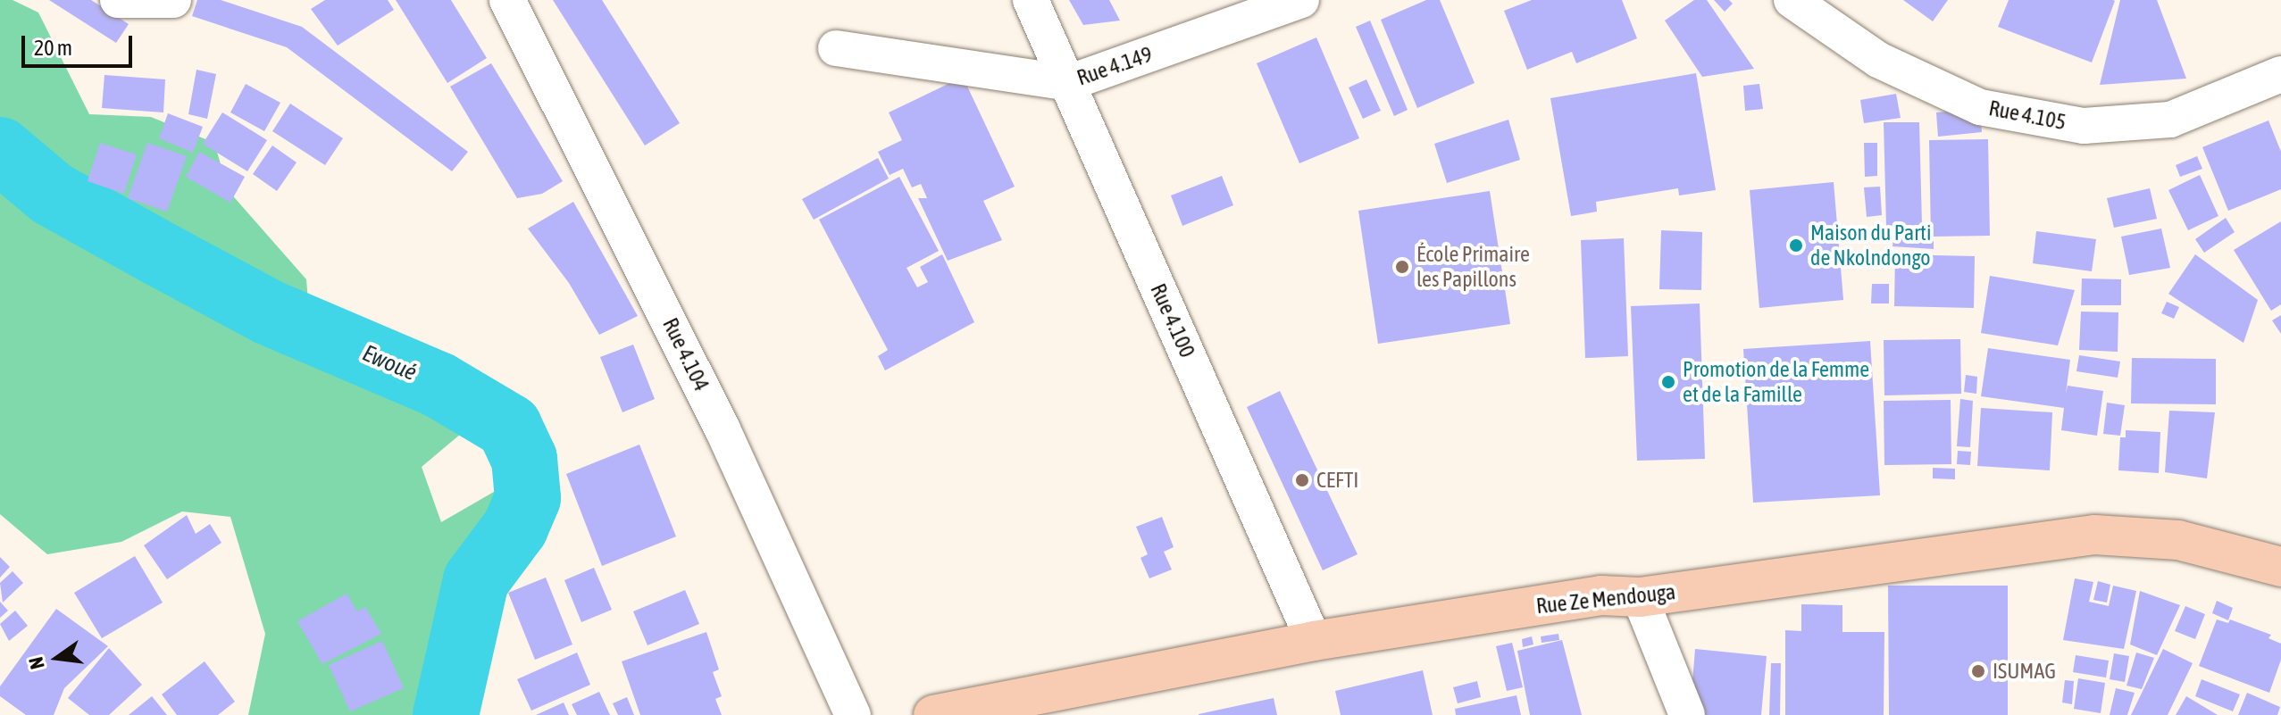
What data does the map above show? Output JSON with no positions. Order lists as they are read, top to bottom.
{
  "streets": {
    "main road": ["Rue Ze Mendouga"],
    "street": [
      "Rue 4.149",
      "Rue 4.105",
      "Rue 4.100",
      "Rue 4.104"
    ]
  },
  "crossings": [
    ["Rue 4.149", "Rue 4.100"],
    ["Rue 4.100", "Rue Ze Mendouga"]
  ],
  "water": ["Ewoué"],
  "places": [
    "Maison du Parti de Nkolndongo",
    "École Primaire les Papillons",
    "Promotion de la Femme et de la Famille",
    "CEFTI",
    "ISUMAG"
  ],
  "scale_bar": "20 m",
  "north": "left"
}
